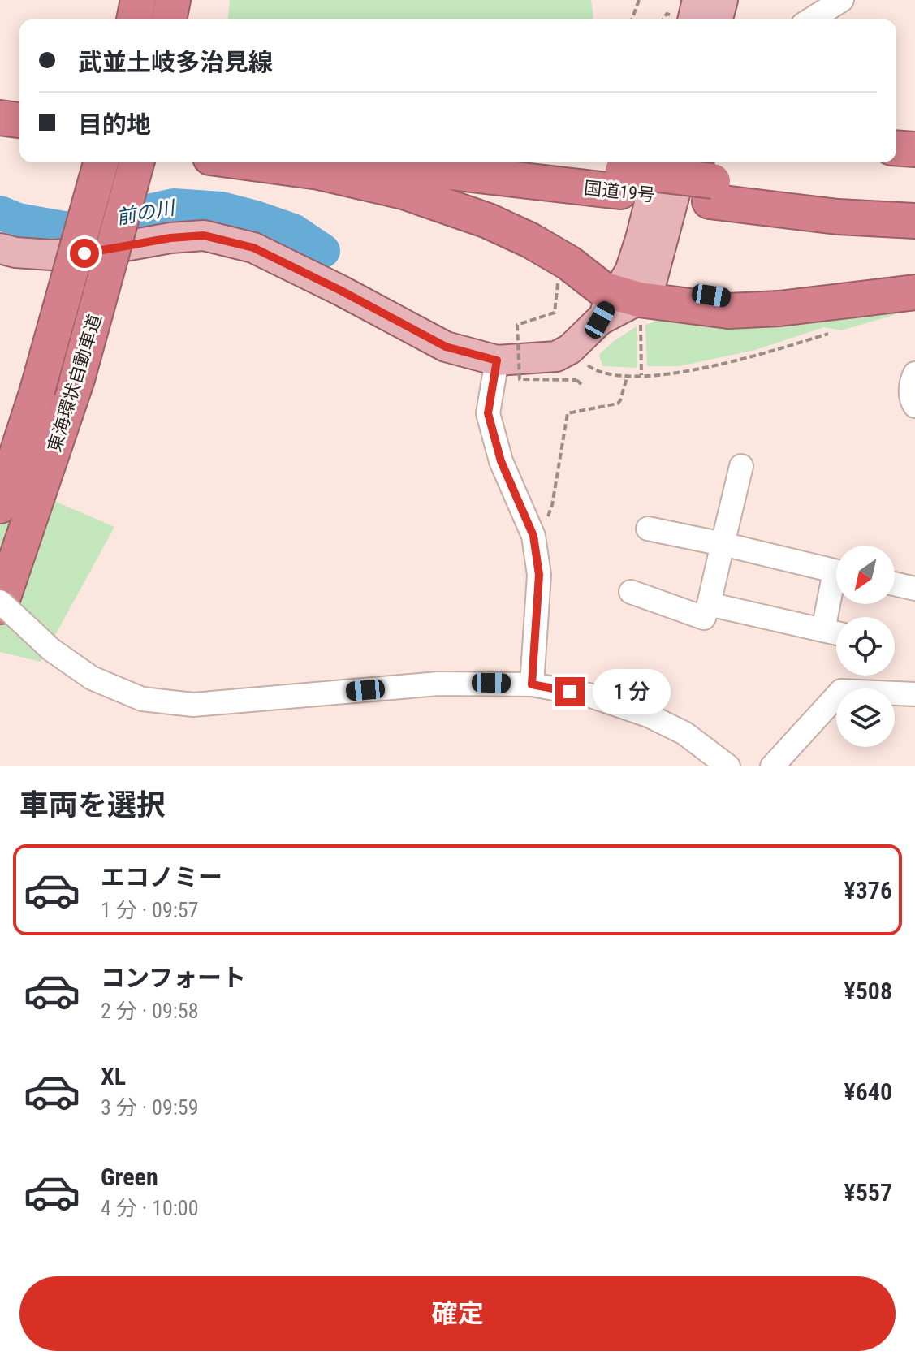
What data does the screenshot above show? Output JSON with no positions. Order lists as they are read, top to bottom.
{
  "streets": {
    "highway": ["国道19号", "東海環状自動車道"]
  },
  "water": ["前の川"],
  "north": "bottom left",
  "page": {
    "banner": ["武並土岐多治見線", "目的地"],
    "bubble": "1 分",
    "heading": "車両を選択",
    "list": [
      {
        "name": "エコノミー",
        "note": "1 分 · 09:57",
        "value": "¥376"
      },
      {
        "name": "コンフォート",
        "note": "2 分 · 09:58",
        "value": "¥508"
      },
      {
        "name": "XL",
        "note": "3 分 · 09:59",
        "value": "¥640"
      },
      {
        "name": "Green",
        "note": "4 分 · 10:00",
        "value": "¥557"
      }
    ],
    "buttons": "確定"
  }
}
